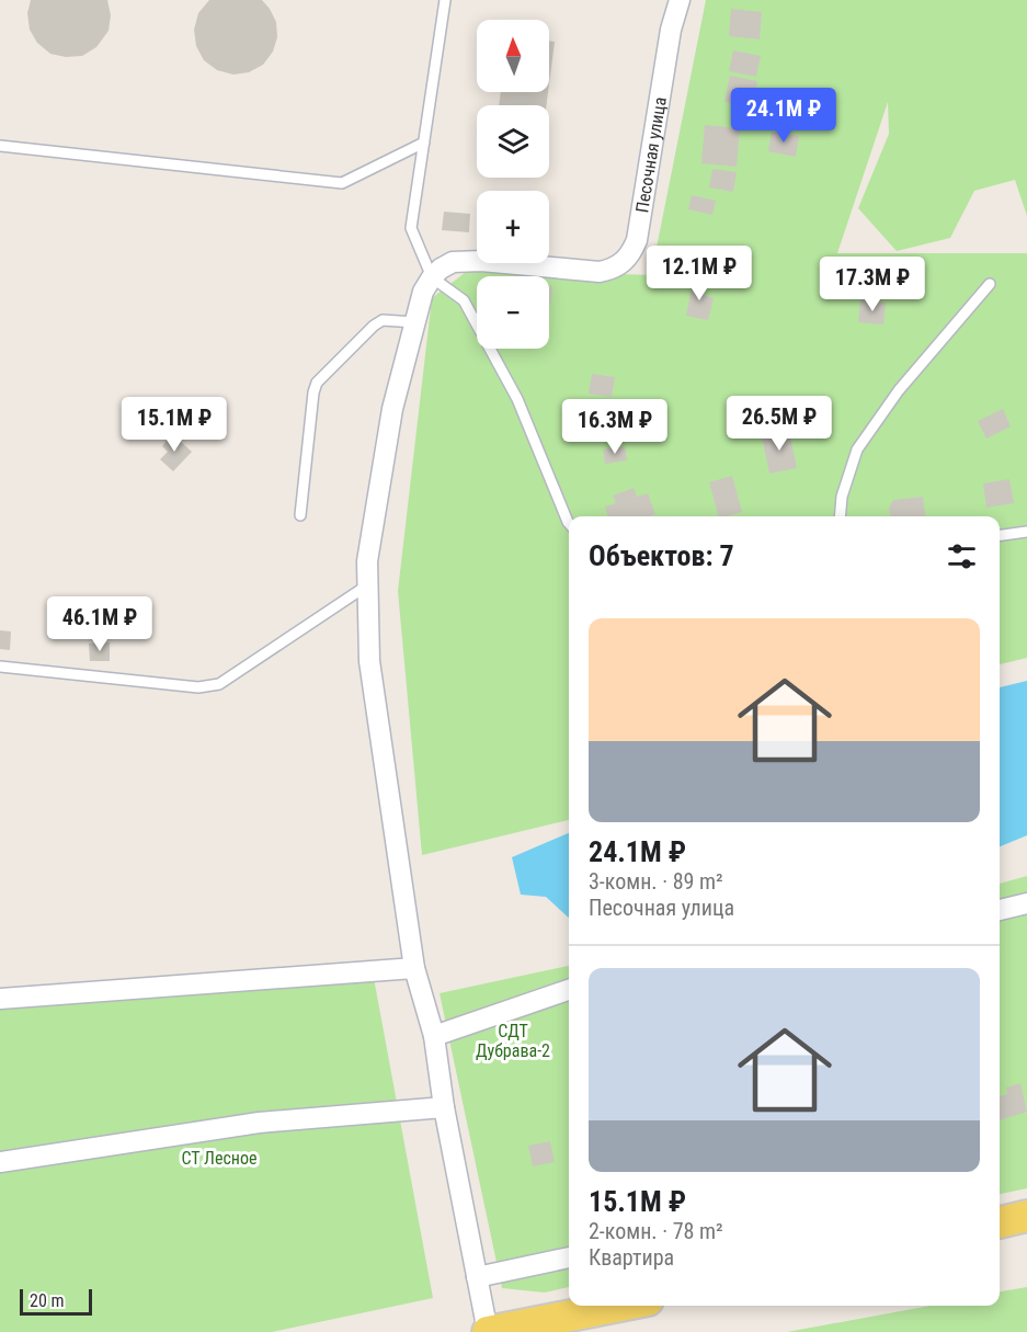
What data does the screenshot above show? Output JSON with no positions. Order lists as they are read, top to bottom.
{
  "streets": {
    "street": ["Песочная улица"]
  },
  "parks": ["СДТ Дубрава-2", "СТ Лесное"],
  "scale_bar": "20 m",
  "north": "top",
  "page": {
    "map_buttons": ["+", "−"],
    "price": [
      "24.1M ₽",
      "12.1M ₽",
      "17.3M ₽",
      "26.5M ₽",
      "15.1M ₽",
      "16.3M ₽",
      "46.1M ₽"
    ],
    "heading": "Объектов: 7",
    "list": [
      {
        "name": "24.1M ₽",
        "note": "3-комн. · 89 m² · Песочная улица"
      },
      {
        "name": "15.1M ₽",
        "note": "2-комн. · 78 m² · Квартира"
      }
    ],
    "scale": "20 m"
  }
}
